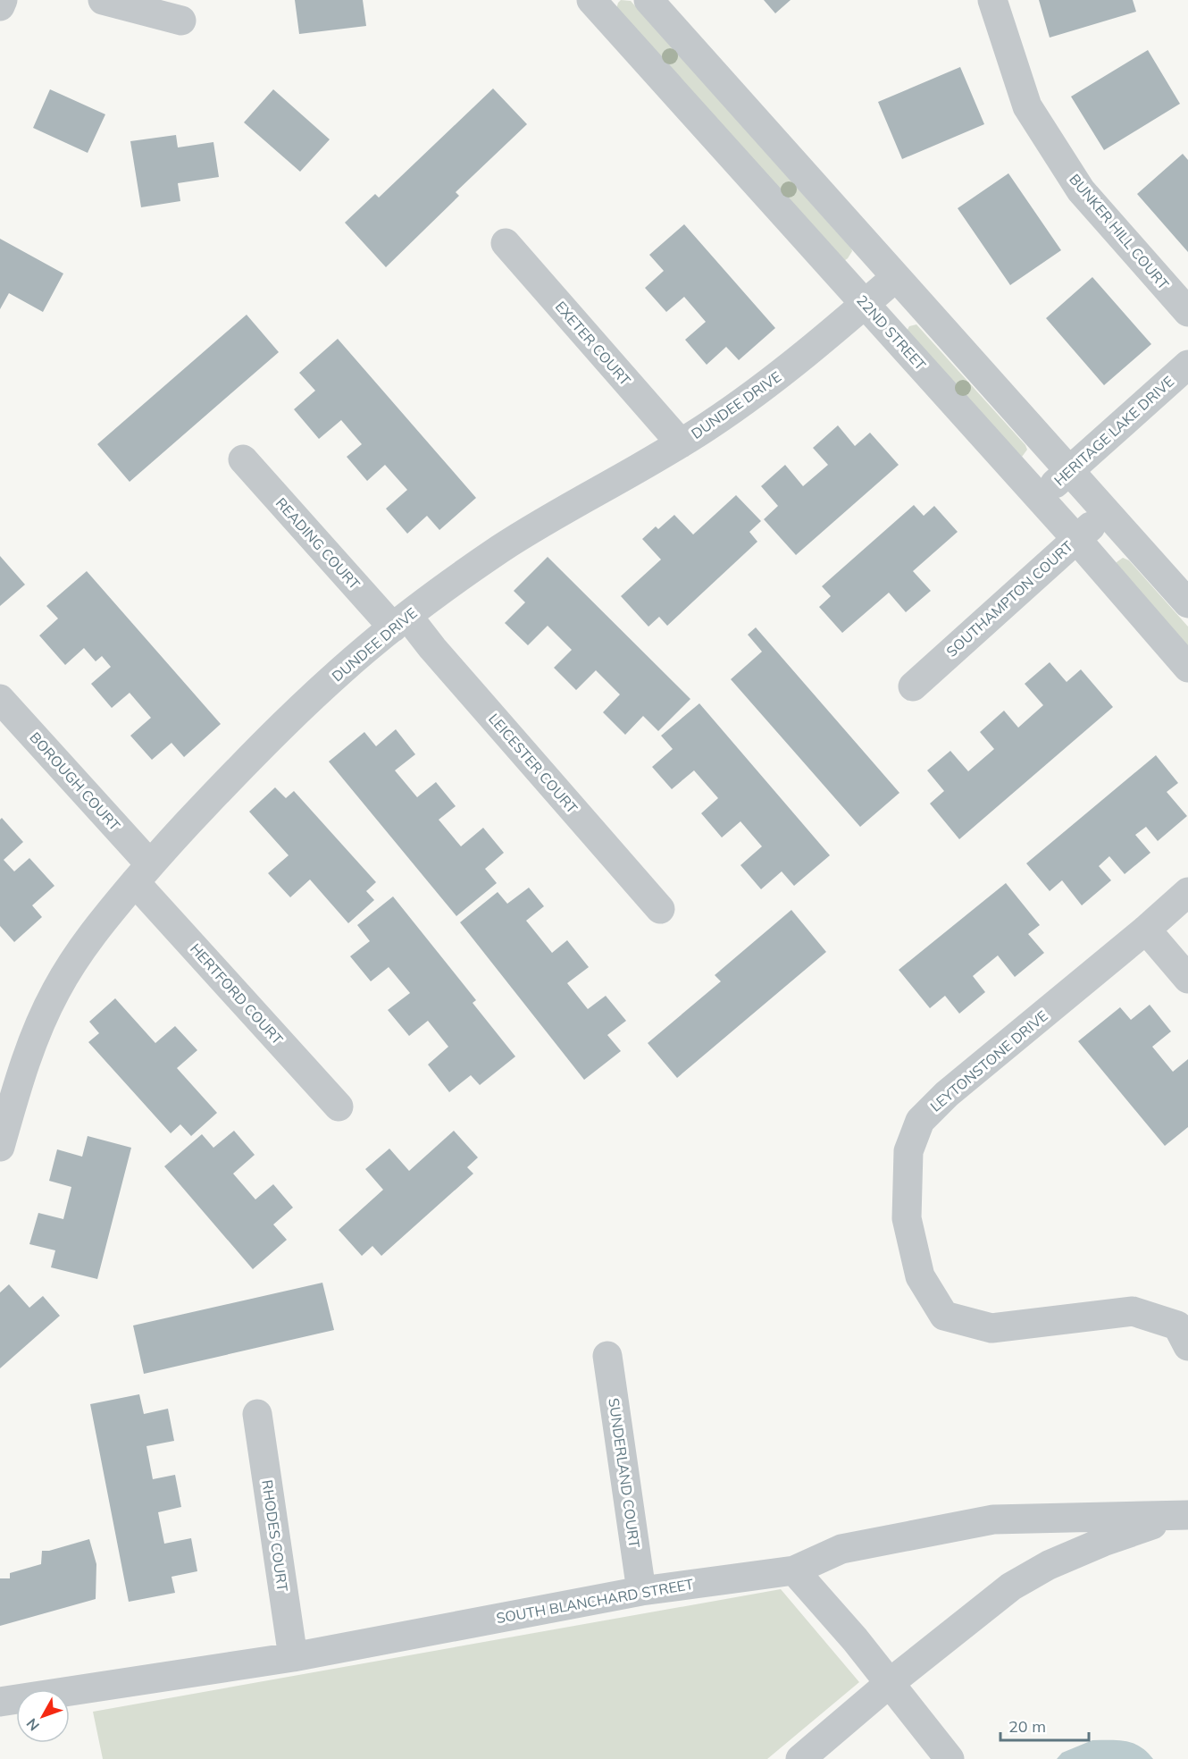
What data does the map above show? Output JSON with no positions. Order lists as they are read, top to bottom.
{
  "streets": {
    "street": [
      "BUNKER HILL COURT",
      "22ND STREET",
      "EXETER COURT",
      "DUNDEE DRIVE",
      "HERITAGE LAKE DRIVE",
      "READING COURT",
      "SOUTHAMPTON COURT",
      "LEICESTER COURT",
      "BOROUGH COURT",
      "HERTFORD COURT",
      "LEYTONSTONE DRIVE",
      "SUNDERLAND COURT",
      "RHODES COURT",
      "SOUTH BLANCHARD STREET"
    ]
  },
  "crossings": [
    ["22ND STREET", "DUNDEE DRIVE"],
    ["22ND STREET", "HERITAGE LAKE DRIVE"],
    ["22ND STREET", "SOUTHAMPTON COURT"],
    ["EXETER COURT", "DUNDEE DRIVE"],
    ["DUNDEE DRIVE", "READING COURT"],
    ["DUNDEE DRIVE", "LEICESTER COURT"],
    ["DUNDEE DRIVE", "BOROUGH COURT"],
    ["DUNDEE DRIVE", "HERTFORD COURT"],
    ["READING COURT", "LEICESTER COURT"],
    ["BOROUGH COURT", "HERTFORD COURT"],
    ["SUNDERLAND COURT", "SOUTH BLANCHARD STREET"],
    ["RHODES COURT", "SOUTH BLANCHARD STREET"]
  ],
  "scale_bar": "20 m",
  "north": "bottom left"
}
